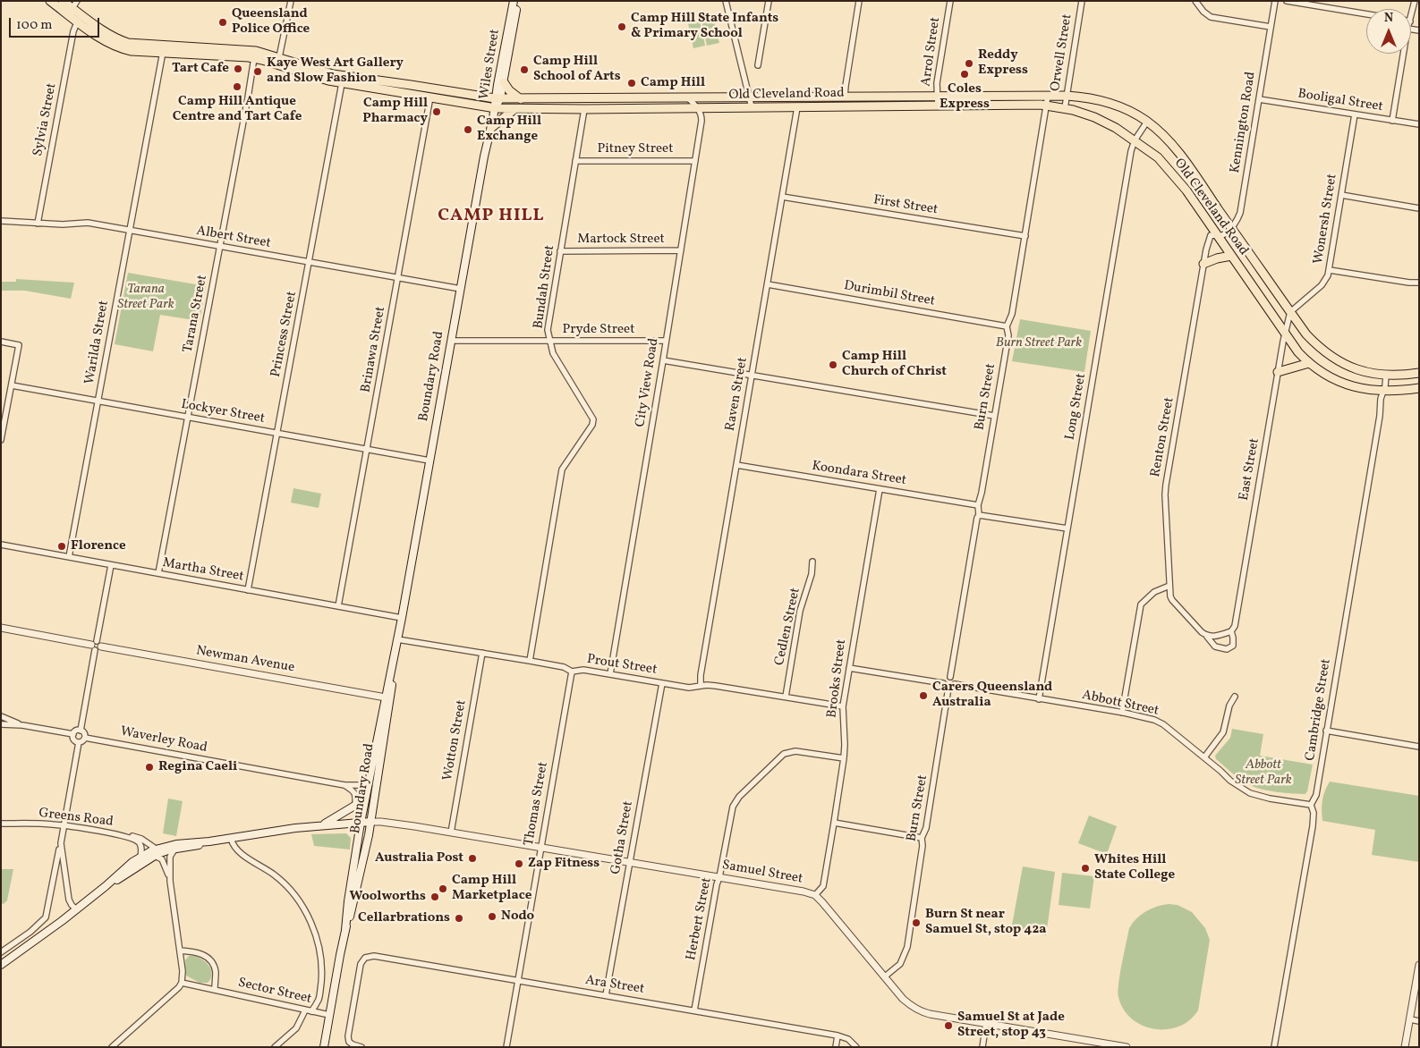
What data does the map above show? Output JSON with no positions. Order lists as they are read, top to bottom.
{
  "streets": {
    "highway": ["Old Cleveland Road"],
    "main road": ["Wiles Street", "Boundary Road"],
    "street": [
      "Arrol Street",
      "Orwell Street",
      "Booligal Street",
      "Sylvia Street",
      "Kennington Road",
      "Pitney Street",
      "First Street",
      "Wonersh Street",
      "Albert Street",
      "Martock Street",
      "Bundah Street",
      "Durimbil Street",
      "Tarana Street",
      "Pryde Street",
      "Princess Street",
      "Warilda Street",
      "Brinawa Street",
      "City View Road",
      "Raven Street",
      "Burn Street",
      "Long Street",
      "Lockyer Street",
      "Renton Street",
      "East Street",
      "Koondara Street",
      "Martha Street",
      "Cedlen Street",
      "Newman Avenue",
      "Prout Street",
      "Brooks Street",
      "Abbott Street",
      "Cambridge Street",
      "Waverley Road",
      "Wotton Street",
      "Thomas Street",
      "Greens Road",
      "Gotha Street",
      "Samuel Street",
      "Herbert Street",
      "Ara Street",
      "Sector Street"
    ]
  },
  "crossings": [
    ["Arrol Street", "Old Cleveland Road"],
    ["Orwell Street", "Old Cleveland Road"],
    ["Wiles Street", "Old Cleveland Road"],
    ["Wiles Street", "Boundary Road"],
    ["Old Cleveland Road", "Sylvia Street"],
    ["Old Cleveland Road", "Kennington Road"],
    ["Old Cleveland Road", "Wonersh Street"],
    ["Old Cleveland Road", "Bundah Street"],
    ["Old Cleveland Road", "Tarana Street"],
    ["Old Cleveland Road", "Princess Street"],
    ["Old Cleveland Road", "Warilda Street"],
    ["Old Cleveland Road", "Brinawa Street"],
    ["Old Cleveland Road", "Boundary Road"],
    ["Old Cleveland Road", "City View Road"],
    ["Old Cleveland Road", "Raven Street"],
    ["Old Cleveland Road", "Burn Street"],
    ["Old Cleveland Road", "Long Street"],
    ["Old Cleveland Road", "Renton Street"],
    ["Old Cleveland Road", "East Street"],
    ["Old Cleveland Road", "Cambridge Street"],
    ["Booligal Street", "Kennington Road"],
    ["Booligal Street", "Wonersh Street"],
    ["Sylvia Street", "Albert Street"],
    ["Pitney Street", "Bundah Street"],
    ["Pitney Street", "City View Road"],
    ["First Street", "Raven Street"],
    ["First Street", "Burn Street"],
    ["Wonersh Street", "East Street"],
    ["Albert Street", "Tarana Street"],
    ["Albert Street", "Princess Street"],
    ["Albert Street", "Warilda Street"],
    ["Albert Street", "Brinawa Street"],
    ["Albert Street", "Boundary Road"],
    ["Martock Street", "Bundah Street"],
    ["Martock Street", "City View Road"],
    ["Bundah Street", "Pryde Street"],
    ["Bundah Street", "Prout Street"],
    ["Durimbil Street", "Raven Street"],
    ["Durimbil Street", "Burn Street"],
    ["Tarana Street", "Lockyer Street"],
    ["Tarana Street", "Martha Street"],
    ["Pryde Street", "Boundary Road"],
    ["Pryde Street", "City View Road"],
    ["Princess Street", "Lockyer Street"],
    ["Princess Street", "Martha Street"],
    ["Warilda Street", "Lockyer Street"],
    ["Warilda Street", "Martha Street"],
    ["Brinawa Street", "Lockyer Street"],
    ["Brinawa Street", "Martha Street"],
    ["Boundary Road", "Lockyer Street"],
    ["Boundary Road", "Martha Street"],
    ["Boundary Road", "Newman Avenue"],
    ["Boundary Road", "Prout Street"],
    ["Boundary Road", "Waverley Road"],
    ["Boundary Road", "Samuel Street"],
    ["Boundary Road", "Sector Street"],
    ["City View Road", "Prout Street"],
    ["Raven Street", "Koondara Street"],
    ["Raven Street", "Prout Street"],
    ["Burn Street", "Koondara Street"],
    ["Burn Street", "Abbott Street"],
    ["Burn Street", "Samuel Street"],
    ["Long Street", "Abbott Street"],
    ["Renton Street", "East Street"],
    ["Koondara Street", "Brooks Street"],
    ["Cedlen Street", "Prout Street"],
    ["Prout Street", "Brooks Street"],
    ["Prout Street", "Wotton Street"],
    ["Prout Street", "Thomas Street"],
    ["Prout Street", "Gotha Street"],
    ["Brooks Street", "Samuel Street"],
    ["Brooks Street", "Herbert Street"],
    ["Abbott Street", "Cambridge Street"],
    ["Wotton Street", "Samuel Street"],
    ["Thomas Street", "Samuel Street"],
    ["Thomas Street", "Ara Street"],
    ["Gotha Street", "Samuel Street"],
    ["Gotha Street", "Ara Street"],
    ["Samuel Street", "Herbert Street"],
    ["Herbert Street", "Ara Street"]
  ],
  "districts": ["CAMP HILL"],
  "parks": ["Tarana Street Park", "Burn Street Park", "Abbott Street Park"],
  "places": [
    "Queensland Police Office",
    "Camp Hill State Infants & Primary School",
    "Reddy Express",
    "Tart Cafe",
    "Camp Hill School of Arts",
    "Kaye West Art Gallery and Slow Fashion",
    "Coles Express",
    "Camp Hill",
    "Camp Hill Antique Centre and Tart Cafe",
    "Camp Hill Pharmacy",
    "Camp Hill Exchange",
    "Camp Hill Church of Christ",
    "Florence",
    "Carers Queensland Australia",
    "Regina Caeli",
    "Australia Post",
    "Zap Fitness",
    "Whites Hill State College",
    "Camp Hill Marketplace",
    "Woolworths",
    "Nodo",
    "Cellarbrations",
    "Burn St near Samuel St, stop 42a",
    "Samuel St at Jade Street, stop 43"
  ],
  "scale_bar": "100 m",
  "north": "top"
}
